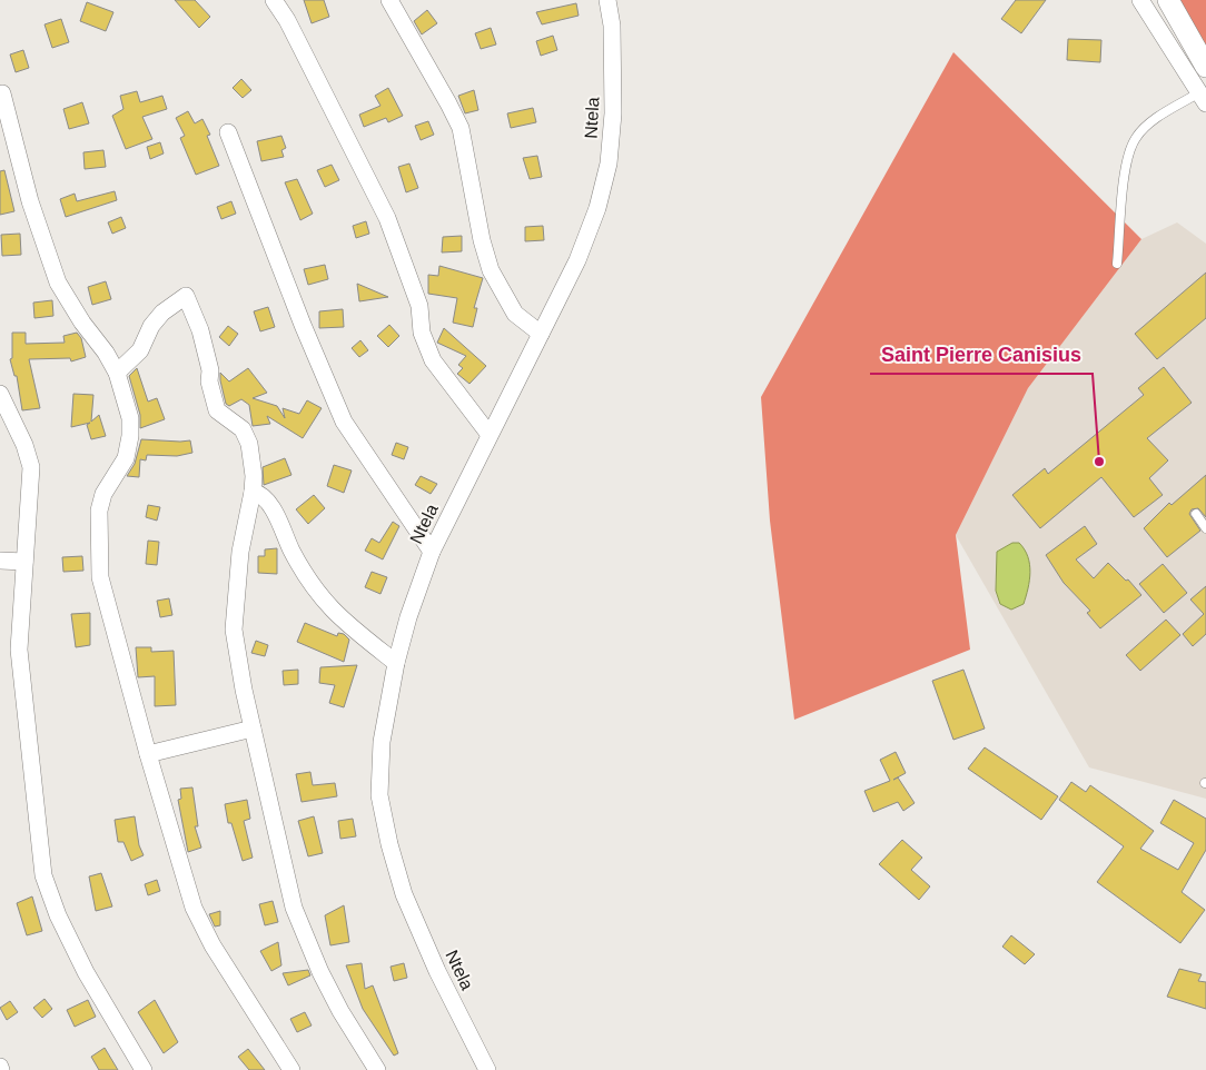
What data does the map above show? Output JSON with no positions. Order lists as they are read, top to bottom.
{
  "streets": {
    "street": ["Ntela"]
  },
  "places": ["Saint Pierre Canisius"]
}
